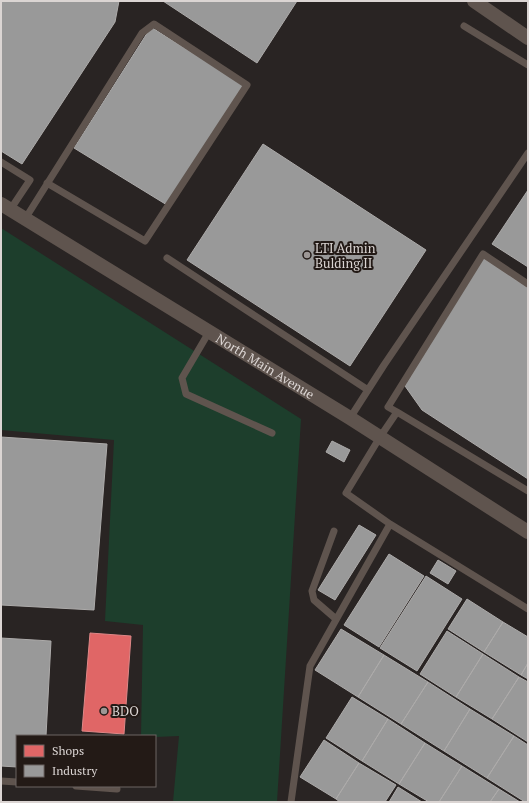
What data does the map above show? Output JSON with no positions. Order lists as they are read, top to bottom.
{
  "streets": {
    "street": ["North Main Avenue"]
  },
  "places": ["LTI Admin Bulding II", "BDO"],
  "legend": ["Shops", "Industry"]
}
